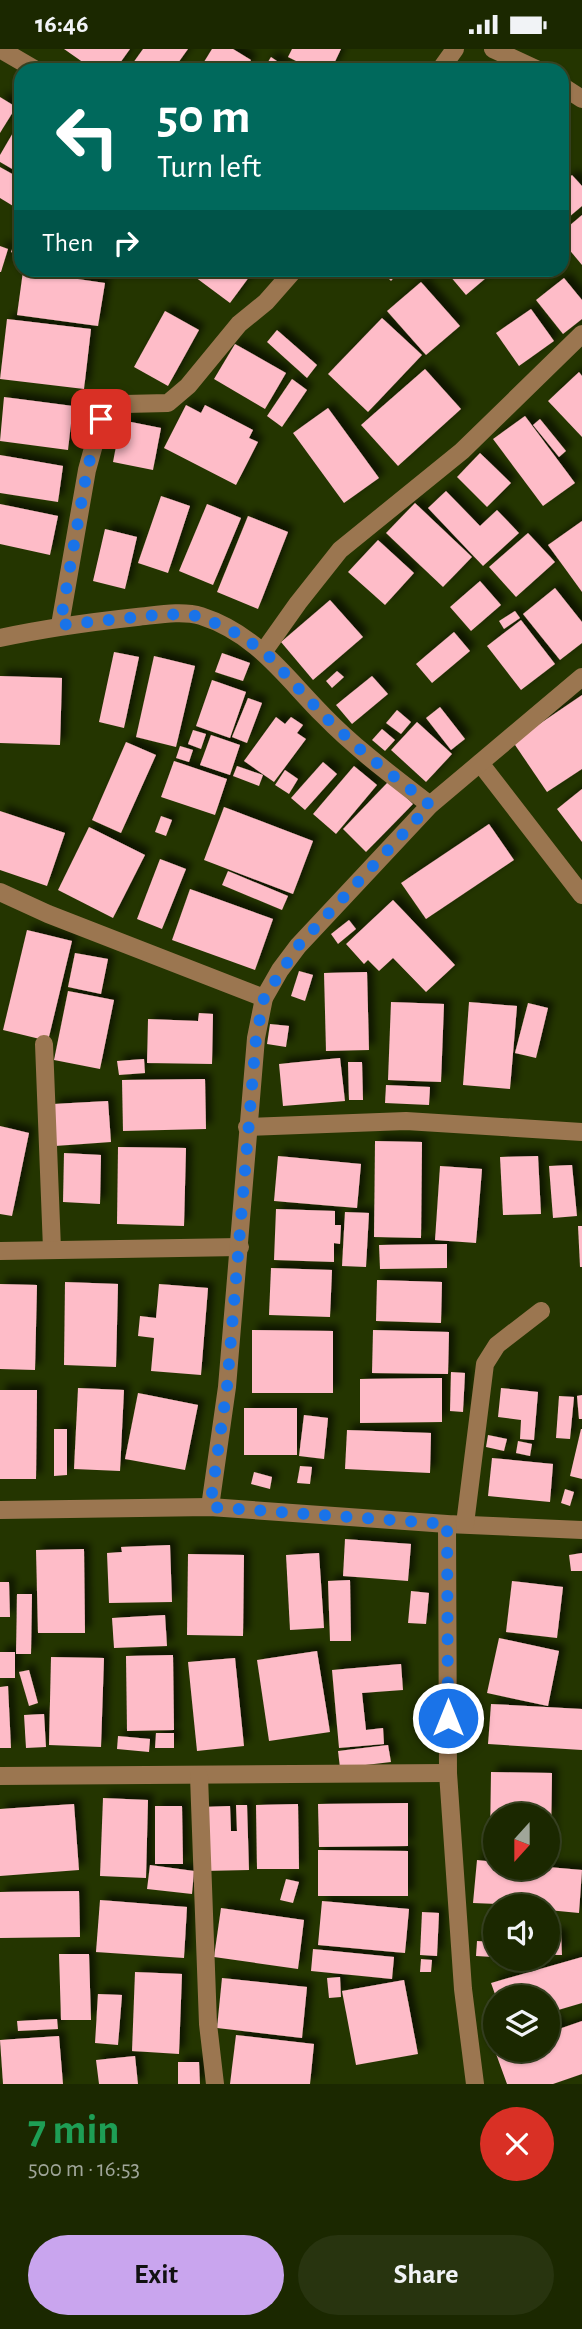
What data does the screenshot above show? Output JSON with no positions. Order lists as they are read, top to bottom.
{
  "north": "bottom",
  "page": {
    "status": "16:46",
    "turn": ["50 m", "Turn left"],
    "then": "Then",
    "heading": ["7 min", "500 m · 16:53"],
    "buttons": ["Exit", "Share"]
  }
}
